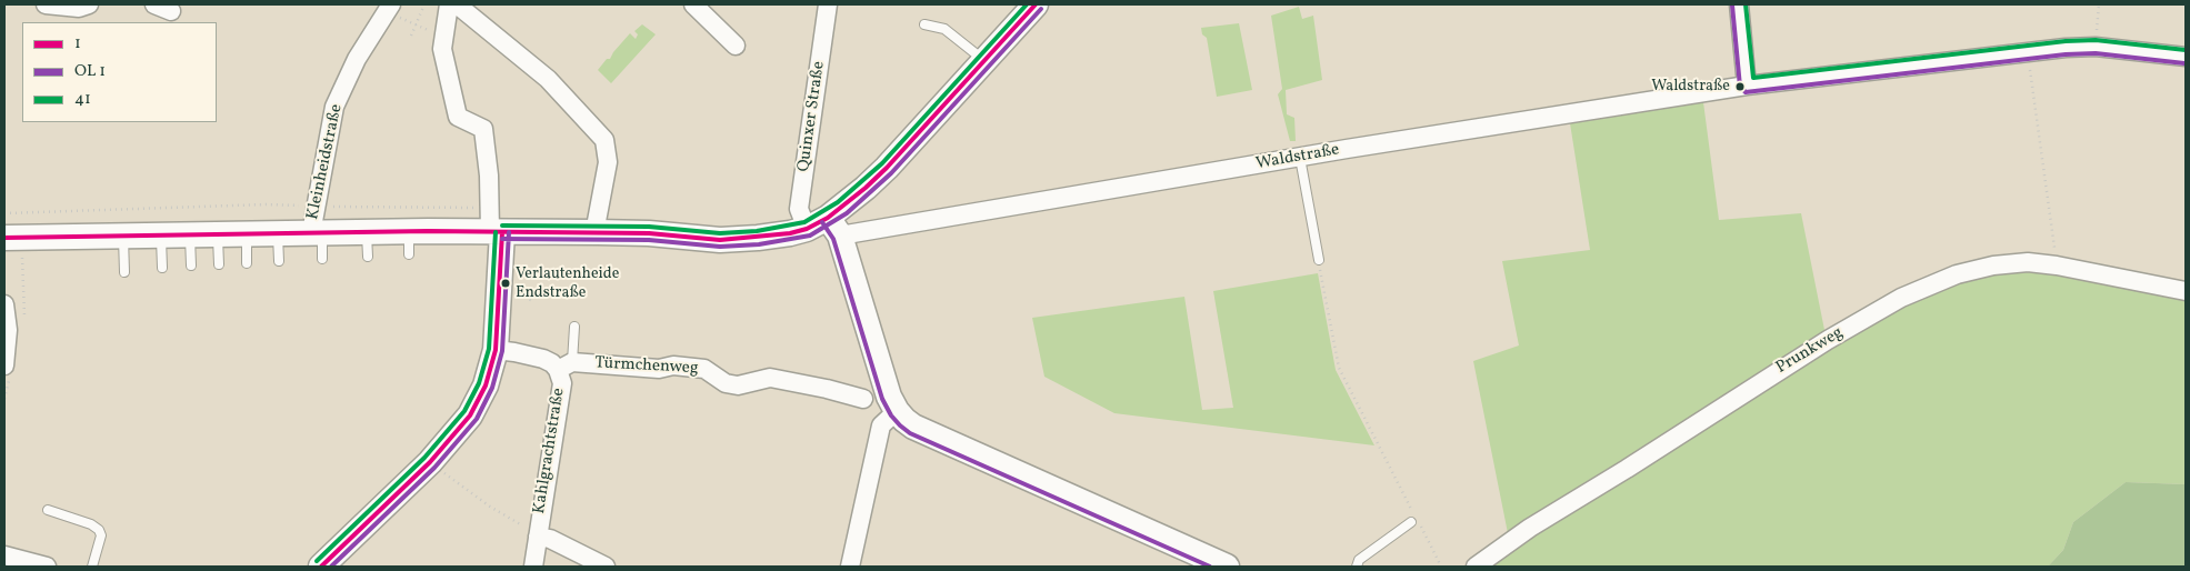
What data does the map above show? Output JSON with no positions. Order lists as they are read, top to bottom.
{
  "streets": {
    "street": [
      "Quinxer Straße",
      "Waldstraße",
      "Kleinheidstraße",
      "Prunkweg",
      "Türmchenweg",
      "Kahlgrachtstraße"
    ]
  },
  "crossings": [
    ["Quinxer Straße", "Waldstraße"],
    ["Türmchenweg", "Kahlgrachtstraße"]
  ],
  "places": ["Waldstraße", "Verlautenheide Endstraße"],
  "lines": ["transit line 1", "transit line 41"],
  "legend": ["1", "OL 1", "41"]
}
